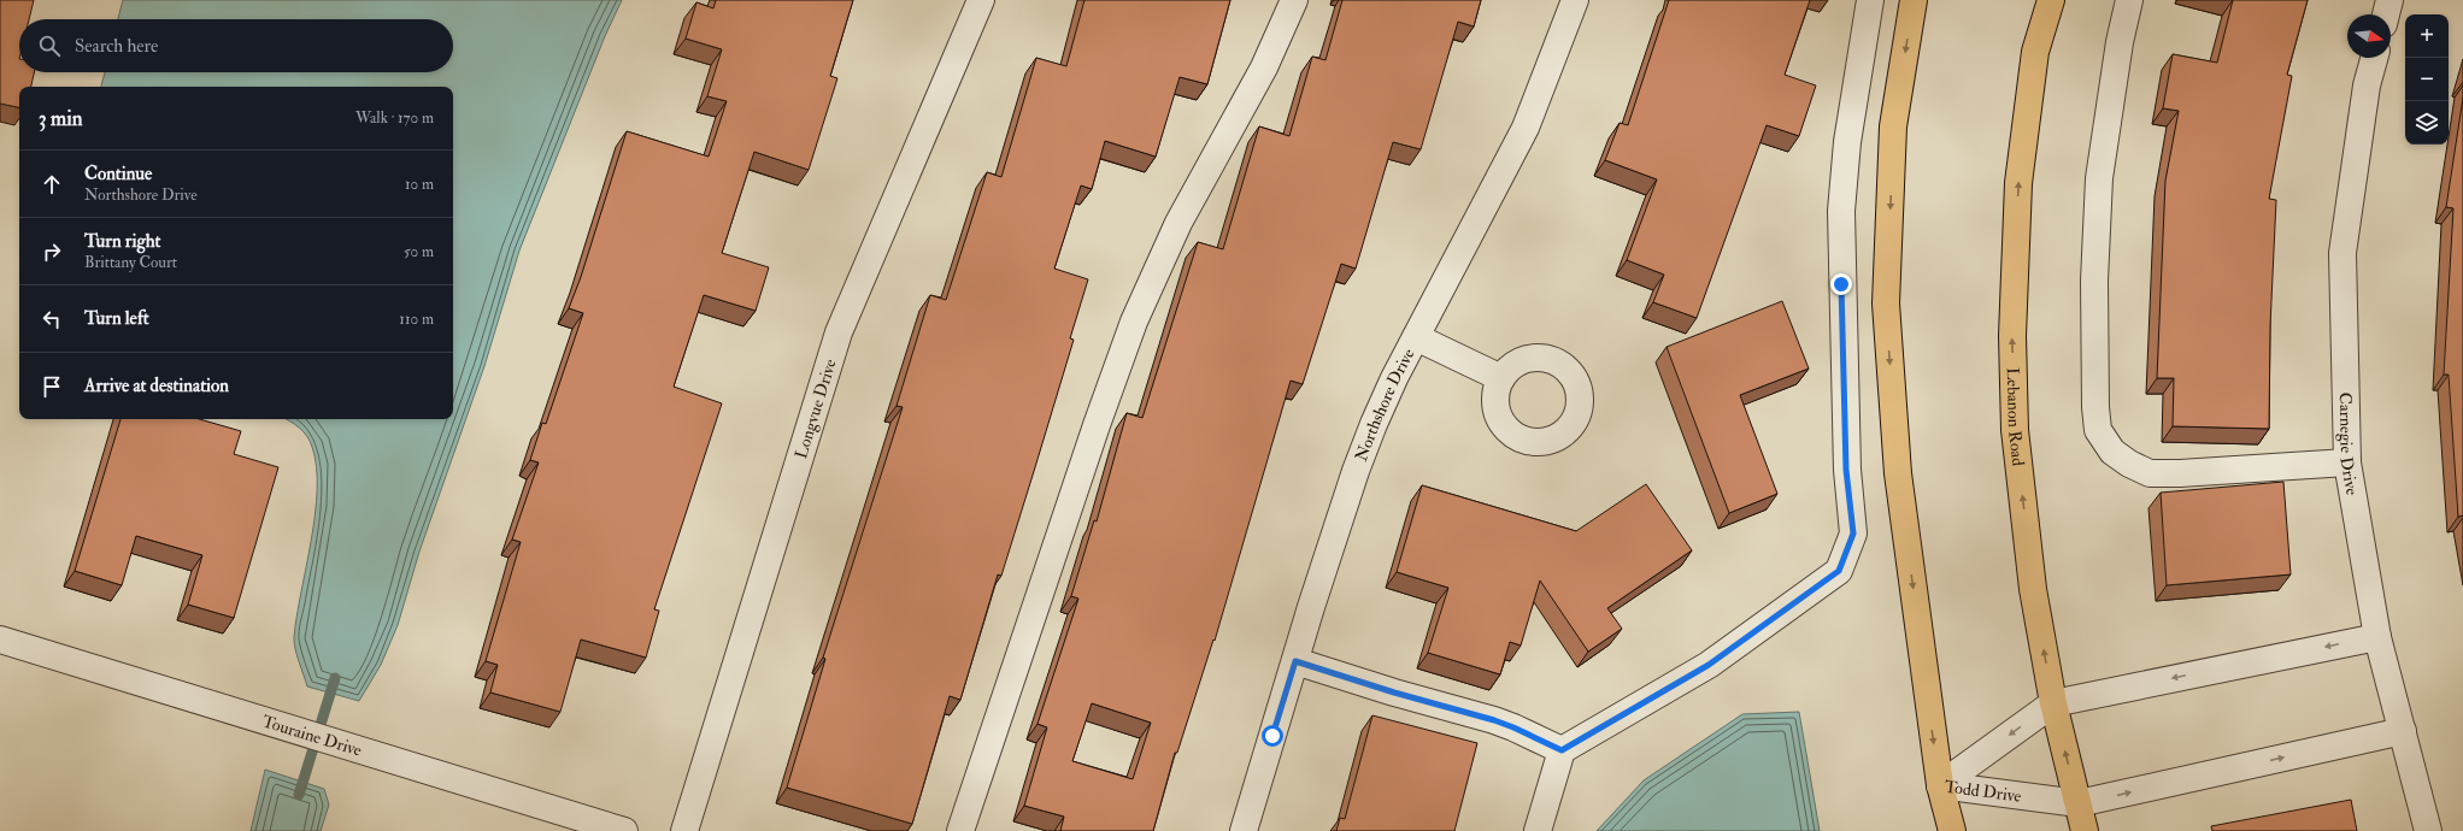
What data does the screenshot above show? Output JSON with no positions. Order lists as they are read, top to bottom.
{
  "streets": {
    "main road": ["Lebanon Road"],
    "street": [
      "Northshore Drive",
      "Longvue Drive",
      "Carnegie Drive",
      "Touraine Drive",
      "Todd Drive"
    ]
  },
  "crossings": [
    ["Lebanon Road", "Todd Drive"],
    ["Carnegie Drive", "Todd Drive"]
  ],
  "north": "right",
  "page": {
    "map_buttons": ["+", "−"],
    "search": "Search here",
    "heading": ["3 min", "Walk · 170 m"],
    "list": [
      ["Continue", "Northshore Drive", "10 m"],
      ["Turn right", "Brittany Court", "50 m"],
      ["Turn left", "110 m"],
      "Arrive at destination"
    ]
  }
}
